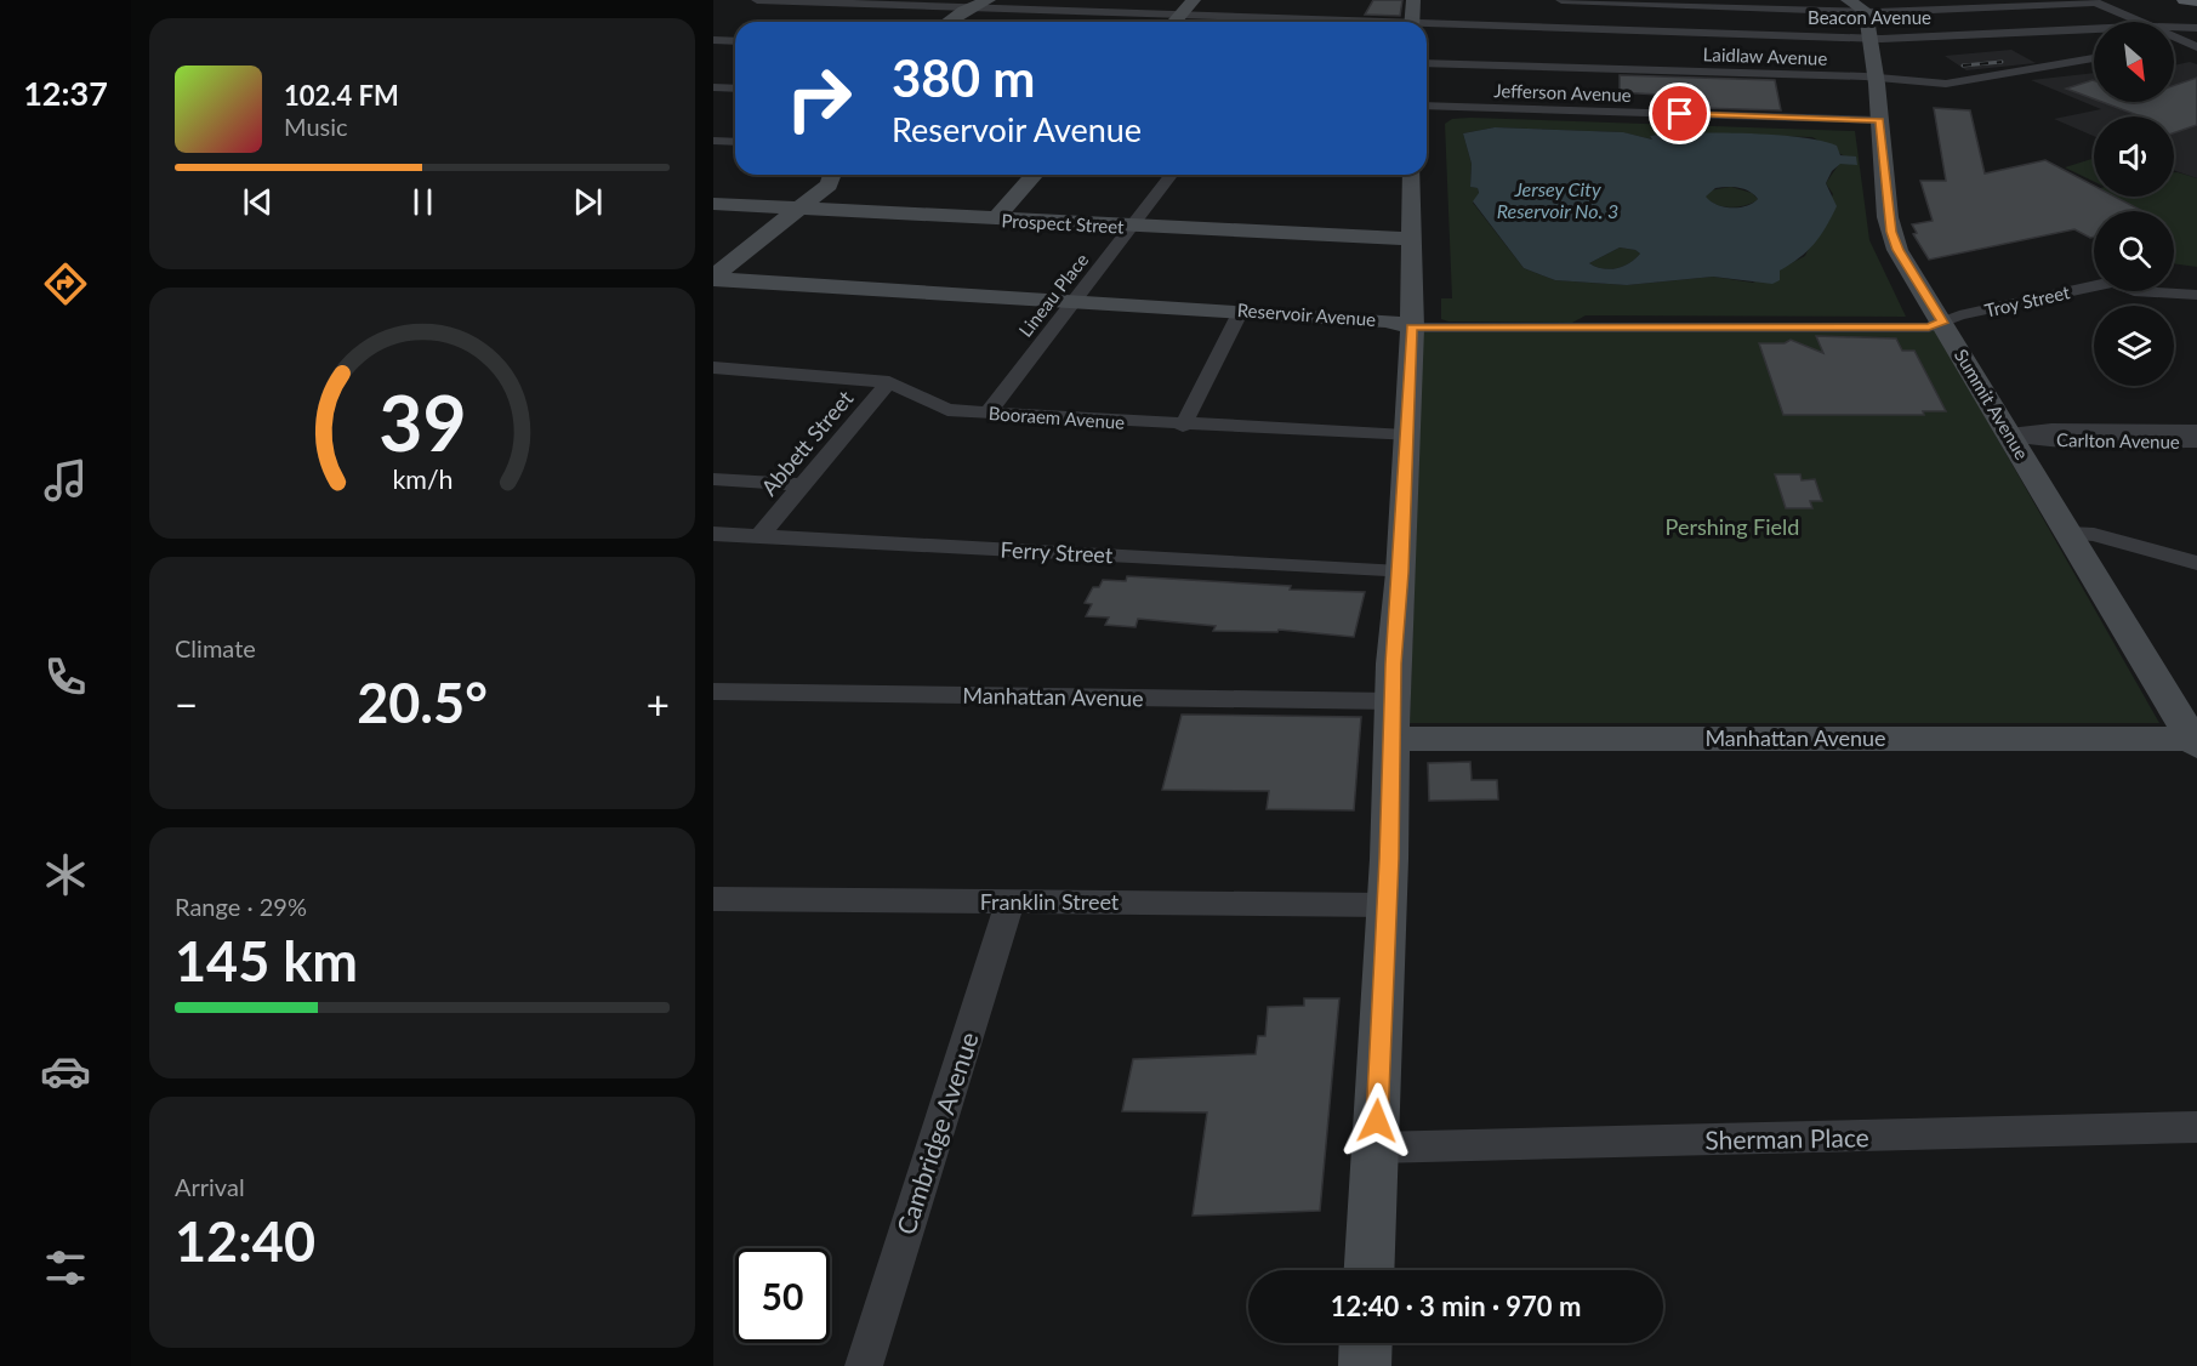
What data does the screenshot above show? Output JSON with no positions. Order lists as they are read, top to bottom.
{
  "streets": {
    "street": [
      "Beacon Avenue",
      "Laidlaw Avenue",
      "Jefferson Avenue",
      "Prospect Street",
      "Lineau Place",
      "Troy Street",
      "Reservoir Avenue",
      "Summit Avenue",
      "Booraem Avenue",
      "Carlton Avenue",
      "Abbett Street",
      "Ferry Street",
      "Manhattan Avenue",
      "Franklin Street",
      "Cambridge Avenue",
      "Sherman Place"
    ]
  },
  "crossings": [
    ["Beacon Avenue", "Summit Avenue"],
    ["Laidlaw Avenue", "Summit Avenue"],
    ["Jefferson Avenue", "Summit Avenue"],
    ["Prospect Street", "Lineau Place"],
    ["Lineau Place", "Reservoir Avenue"],
    ["Lineau Place", "Booraem Avenue"],
    ["Troy Street", "Reservoir Avenue"],
    ["Troy Street", "Summit Avenue"],
    ["Reservoir Avenue", "Summit Avenue"],
    ["Summit Avenue", "Carlton Avenue"],
    ["Summit Avenue", "Manhattan Avenue"],
    ["Booraem Avenue", "Abbett Street"],
    ["Abbett Street", "Ferry Street"],
    ["Franklin Street", "Cambridge Avenue"]
  ],
  "water": ["Jersey City Reservoir No. 3"],
  "parks": ["Pershing Field"],
  "north": "bottom right",
  "page": {
    "tabs": "12:37",
    "turn": ["380 m", "Reservoir Avenue"],
    "song": ["102.4 FM", "Music"],
    "tile": [
      "Climate",
      ["Range · 29%", "145 km"],
      ["Arrival", "12:40"]
    ],
    "heat": ["−", "20.5°", "+"],
    "limit": "50",
    "trip": "12:40 · 3 min · 970 m",
    "gauge": ["39", "km/h"]
  }
}
